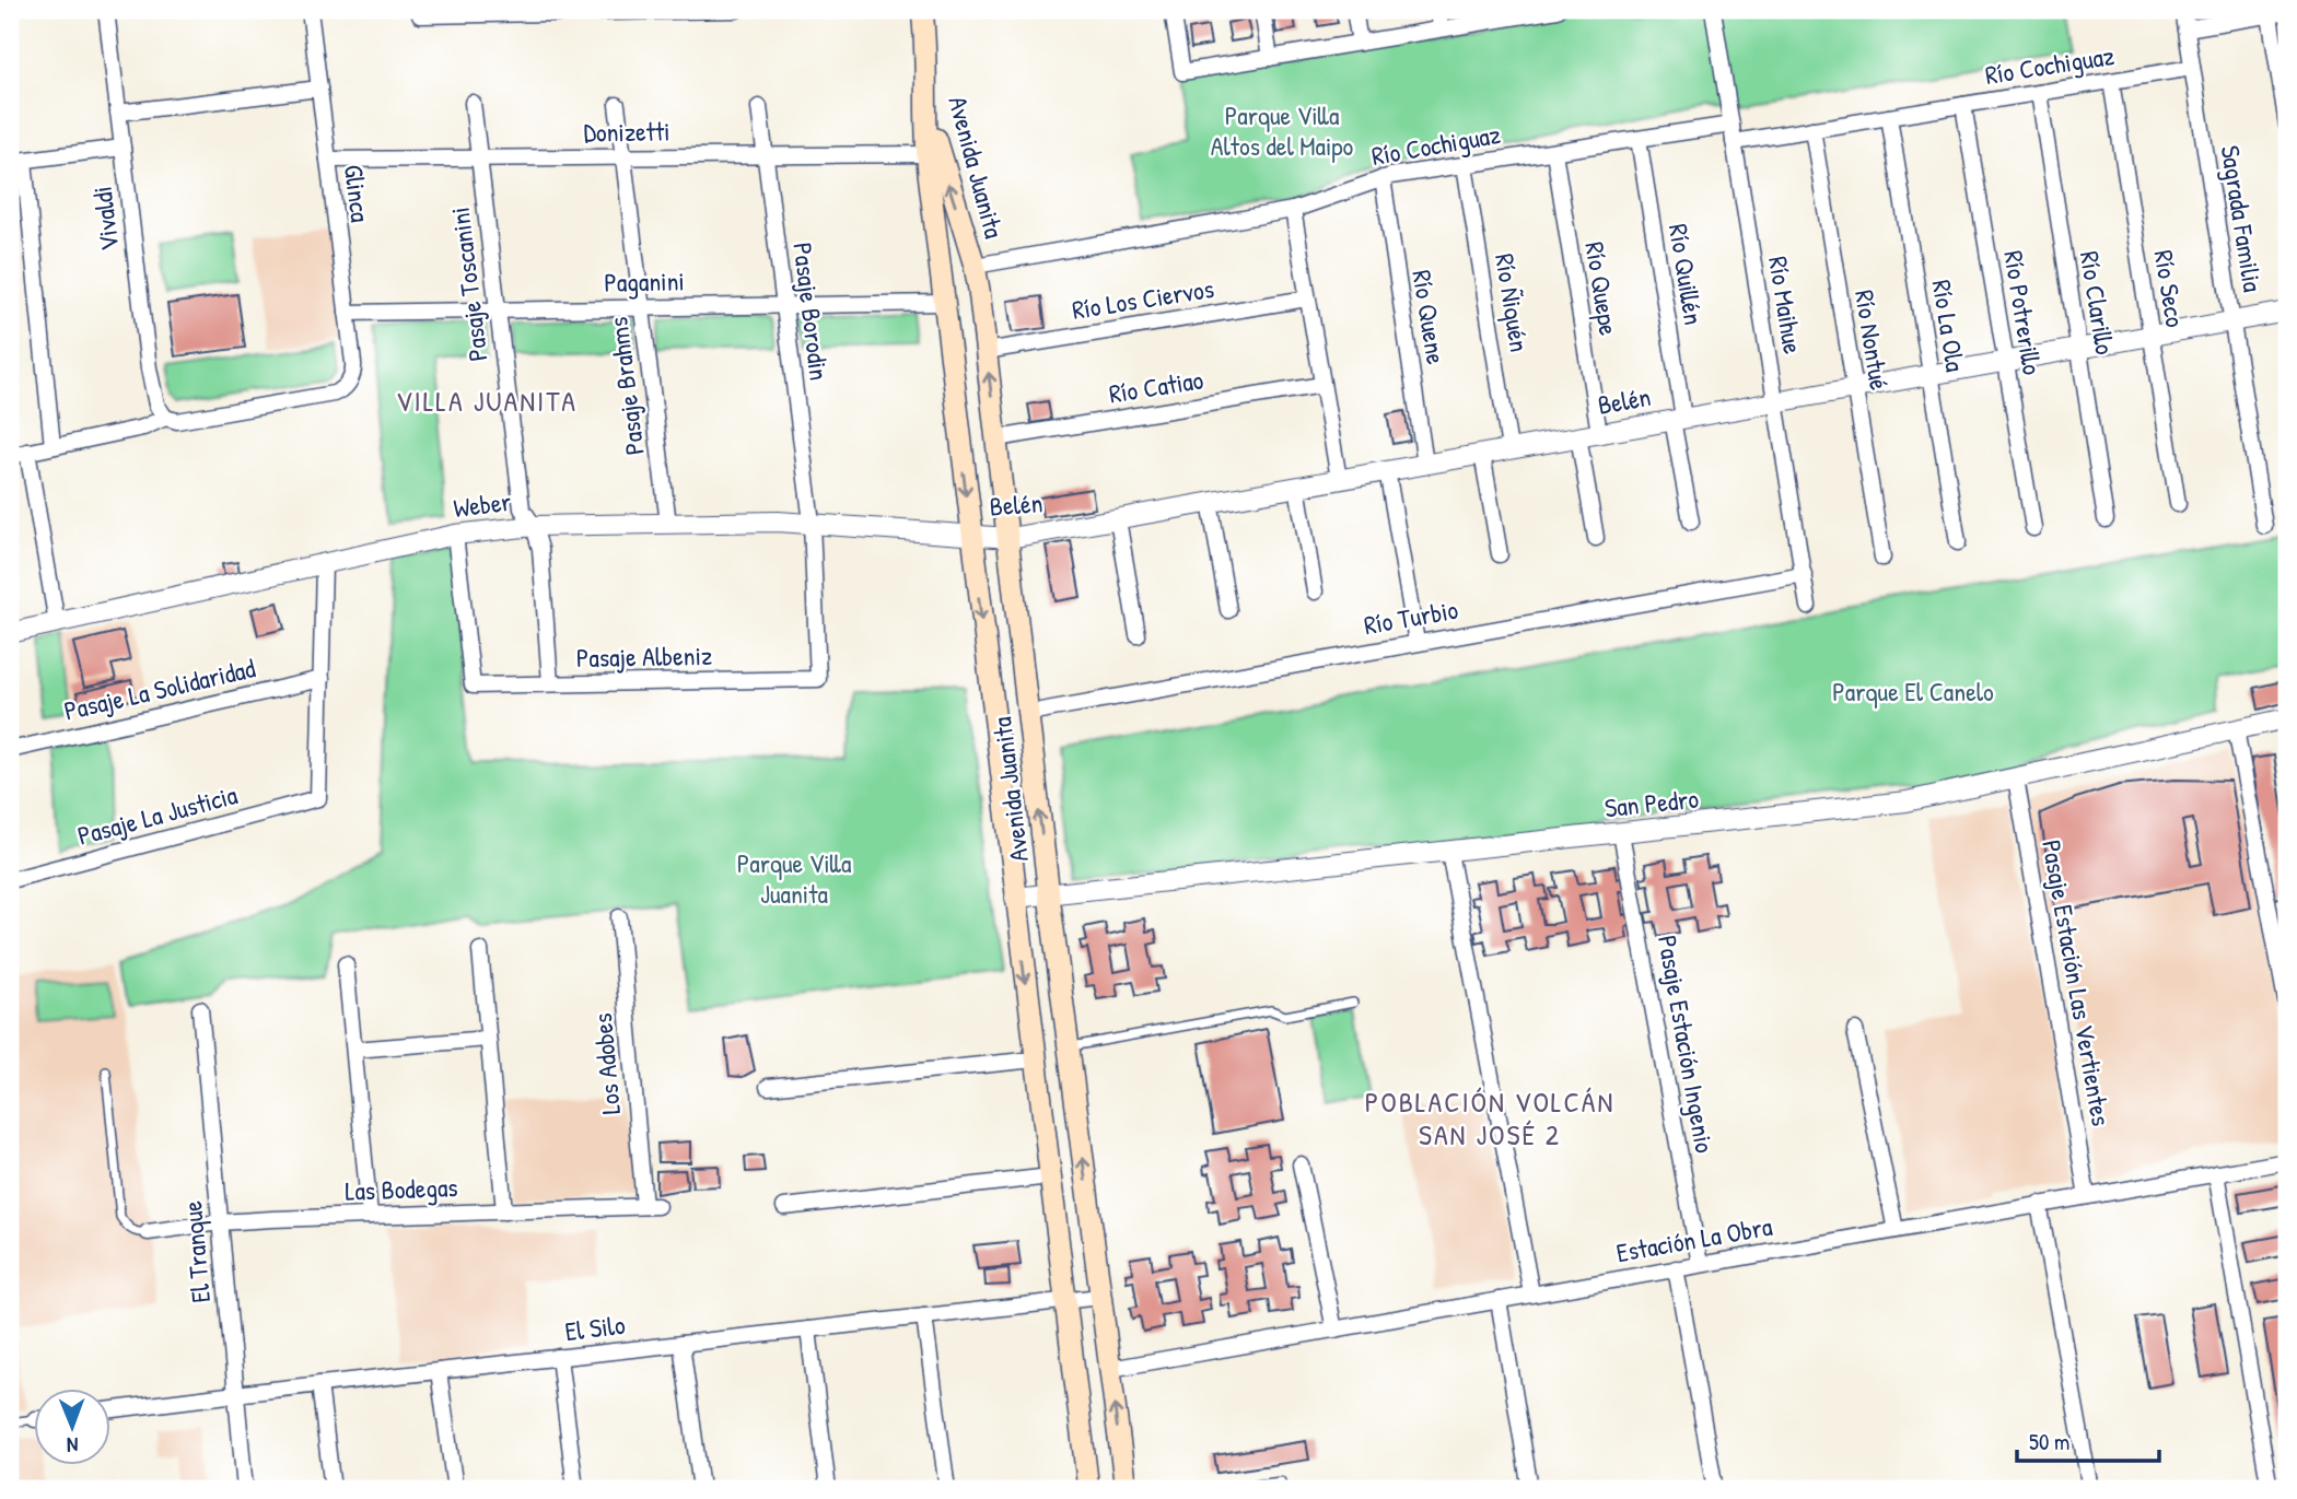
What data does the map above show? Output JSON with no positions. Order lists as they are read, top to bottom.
{
  "streets": {
    "main road": ["Avenida Juanita"],
    "street": [
      "Río Cochiguaz",
      "Donizetti",
      "Glinca",
      "Vivaldi",
      "Sagrada Familia",
      "Río Quillén",
      "Paganini",
      "Pasaje Toscanini",
      "Río Quepe",
      "Río Seco",
      "Río Los Ciervos",
      "Río Ñiquén",
      "Río Clarillo",
      "Río Maihue",
      "Pasaje Borodin",
      "Río Potrerillo",
      "Río Quene",
      "Río La Ola",
      "Río Nontué",
      "Pasaje Brahms",
      "Río Catiao",
      "Belén",
      "Weber",
      "Río Turbio",
      "Pasaje Albeniz",
      "Pasaje La Solidaridad",
      "San Pedro",
      "Pasaje La Justicia",
      "Pasaje Estación Las Vertientes",
      "Pasaje Estación Ingenio",
      "Los Adobes",
      "Las Bodegas",
      "Estación La Obra",
      "El Tranque",
      "El Silo"
    ]
  },
  "crossings": [
    ["Río Cochiguaz", "Avenida Juanita"],
    ["Río Cochiguaz", "Sagrada Familia"],
    ["Río Cochiguaz", "Río Quillén"],
    ["Río Cochiguaz", "Río Quepe"],
    ["Río Cochiguaz", "Río Seco"],
    ["Río Cochiguaz", "Río Ñiquén"],
    ["Río Cochiguaz", "Río Clarillo"],
    ["Río Cochiguaz", "Río Maihue"],
    ["Río Cochiguaz", "Río Potrerillo"],
    ["Río Cochiguaz", "Río Quene"],
    ["Río Cochiguaz", "Río La Ola"],
    ["Río Cochiguaz", "Río Nontué"],
    ["Donizetti", "Avenida Juanita"],
    ["Donizetti", "Glinca"],
    ["Donizetti", "Pasaje Toscanini"],
    ["Donizetti", "Pasaje Borodin"],
    ["Donizetti", "Pasaje Brahms"],
    ["Avenida Juanita", "Paganini"],
    ["Avenida Juanita", "Río Los Ciervos"],
    ["Avenida Juanita", "Río Catiao"],
    ["Avenida Juanita", "Belén"],
    ["Avenida Juanita", "Weber"],
    ["Avenida Juanita", "Río Turbio"],
    ["Avenida Juanita", "San Pedro"],
    ["Avenida Juanita", "Estación La Obra"],
    ["Avenida Juanita", "El Silo"],
    ["Glinca", "Vivaldi"],
    ["Glinca", "Paganini"],
    ["Sagrada Familia", "Belén"],
    ["Río Quillén", "Belén"],
    ["Paganini", "Pasaje Toscanini"],
    ["Paganini", "Pasaje Borodin"],
    ["Paganini", "Pasaje Brahms"],
    ["Pasaje Toscanini", "Weber"],
    ["Pasaje Toscanini", "Pasaje Albeniz"],
    ["Río Quepe", "Belén"],
    ["Río Seco", "Belén"],
    ["Río Ñiquén", "Belén"],
    ["Río Clarillo", "Belén"],
    ["Río Maihue", "Belén"],
    ["Río Maihue", "Río Turbio"],
    ["Pasaje Borodin", "Weber"],
    ["Pasaje Borodin", "Pasaje Albeniz"],
    ["Río Potrerillo", "Belén"],
    ["Río Quene", "Belén"],
    ["Río La Ola", "Belén"],
    ["Río Nontué", "Belén"],
    ["Pasaje Brahms", "Weber"],
    ["Belén", "Weber"],
    ["Weber", "Pasaje Albeniz"],
    ["Pasaje La Solidaridad", "Pasaje La Justicia"],
    ["San Pedro", "Pasaje Estación Las Vertientes"],
    ["San Pedro", "Pasaje Estación Ingenio"],
    ["Pasaje Estación Las Vertientes", "Estación La Obra"],
    ["Pasaje Estación Ingenio", "Estación La Obra"],
    ["Los Adobes", "Las Bodegas"],
    ["Las Bodegas", "El Tranque"],
    ["El Tranque", "El Silo"]
  ],
  "districts": ["VILLA JUANITA", "POBLACIÓN VOLCÁN SAN JOSÉ 2"],
  "parks": ["Parque Villa Altos del Maipo", "Parque El Canelo", "Parque Villa Juanita"],
  "scale_bar": "50 m",
  "north": "bottom"
}
